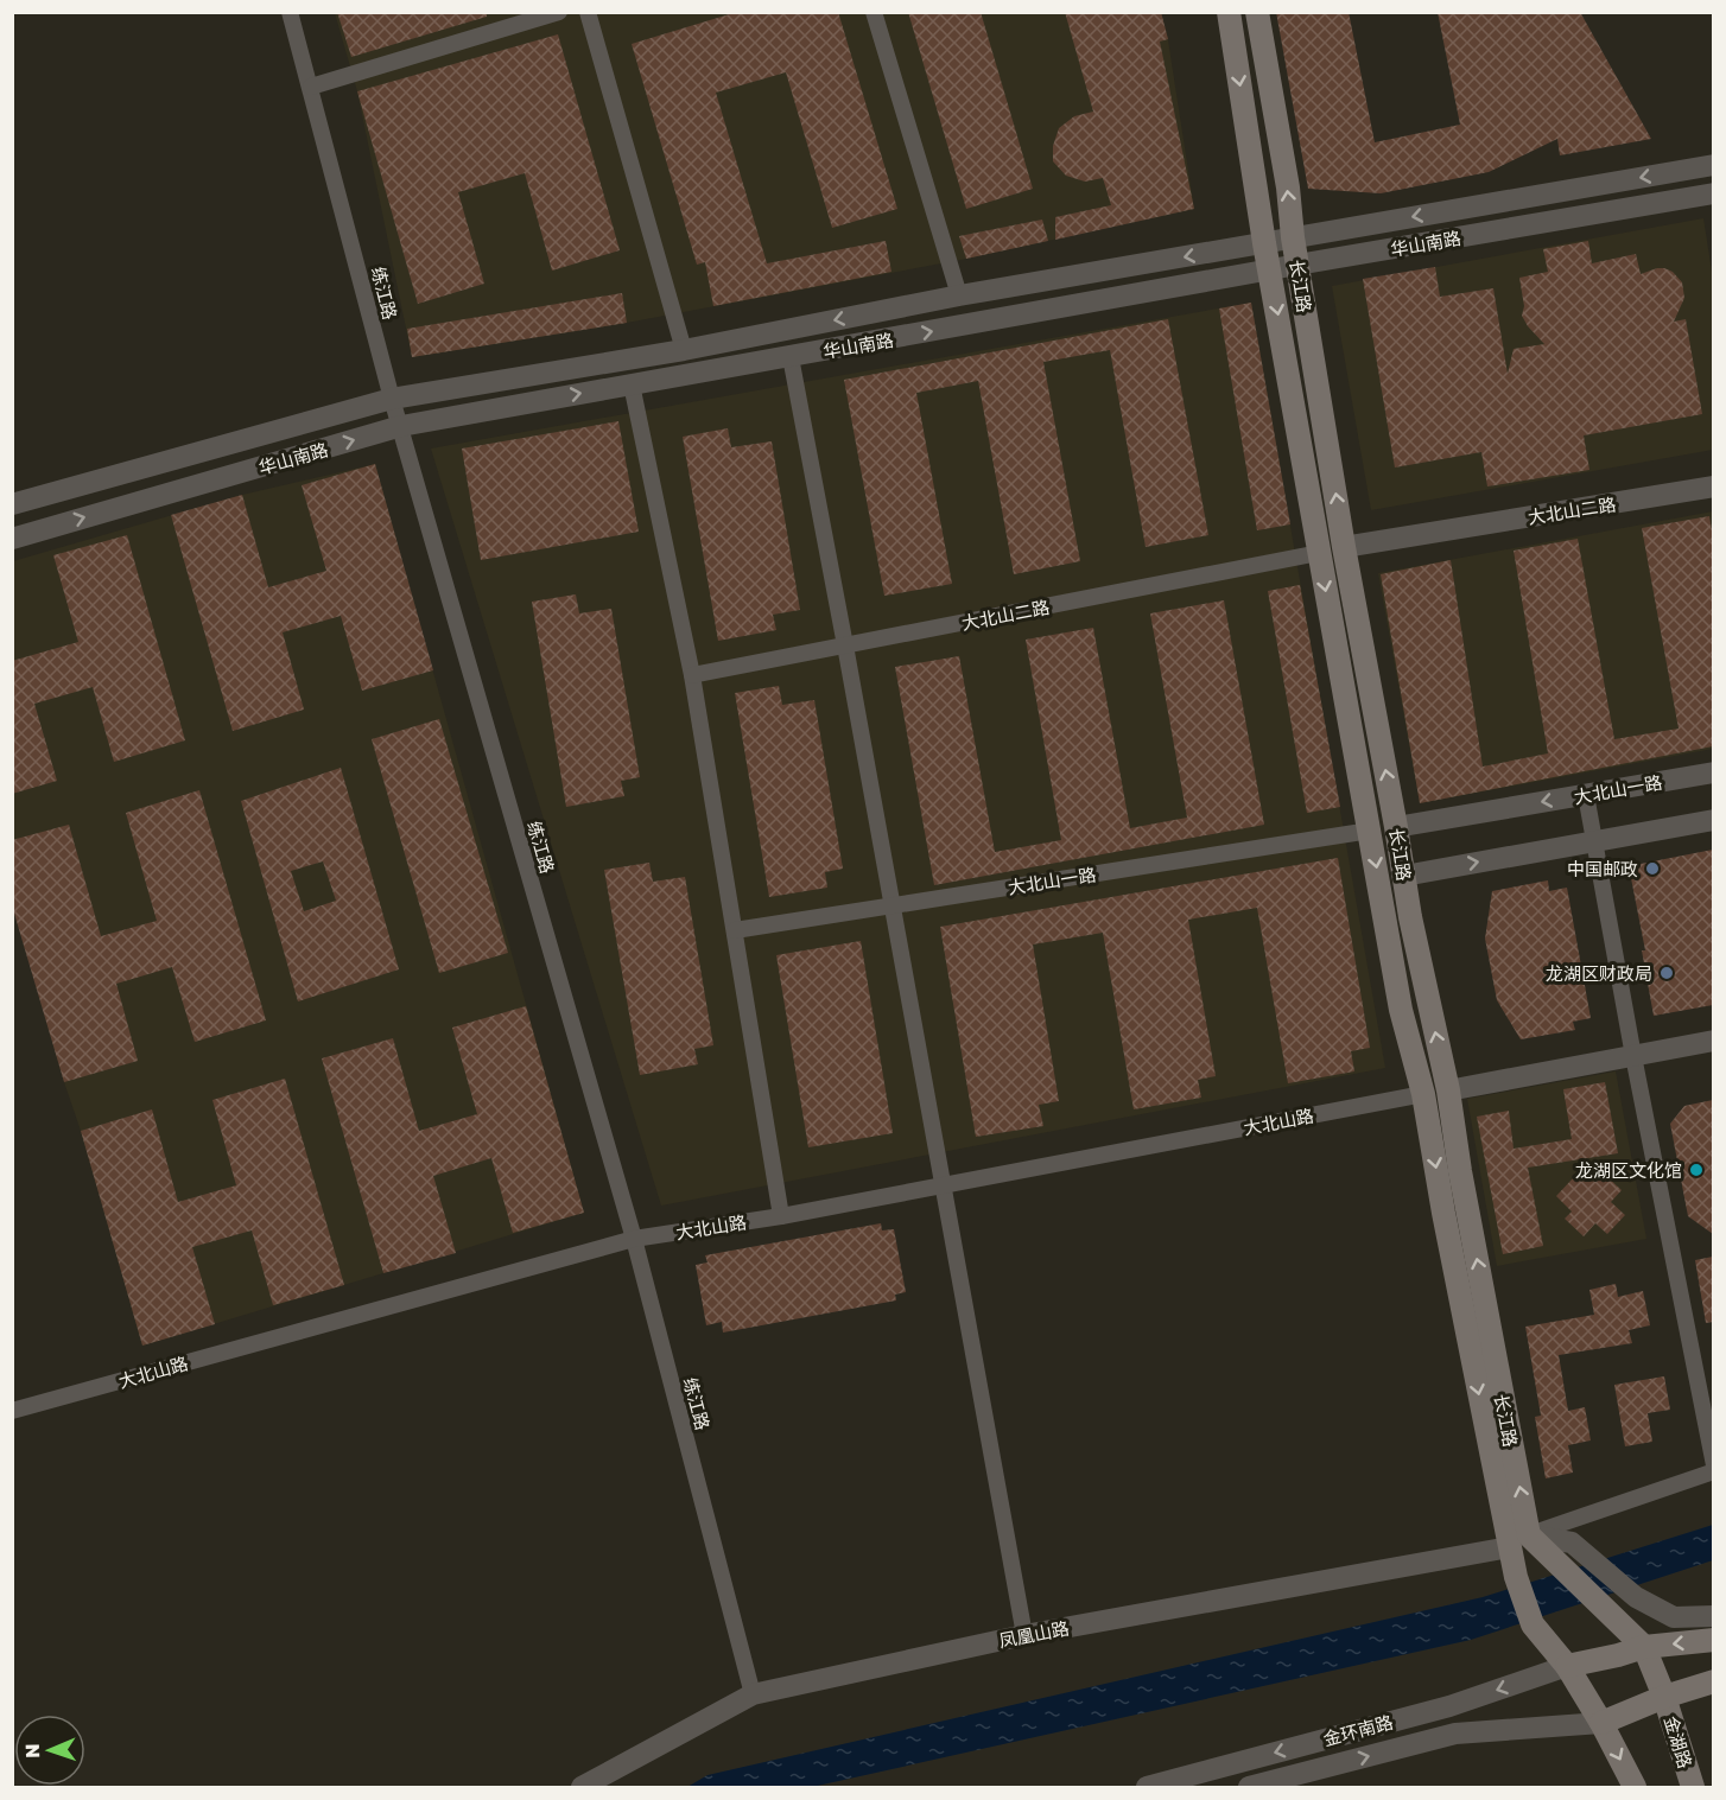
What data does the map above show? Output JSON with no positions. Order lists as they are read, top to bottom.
{
  "streets": {
    "main road": ["长江路", "金湖路"],
    "street": [
      "华山南路",
      "练江路",
      "大北山二路",
      "大北山一路",
      "大北山路",
      "凤凰山路",
      "金环南路"
    ]
  },
  "crossings": [
    ["华山南路", "长江路"],
    ["华山南路", "练江路"],
    ["长江路", "大北山二路"],
    ["长江路", "大北山一路"],
    ["长江路", "大北山路"],
    ["长江路", "凤凰山路"],
    ["长江路", "金环南路"],
    ["练江路", "大北山路"],
    ["练江路", "凤凰山路"]
  ],
  "places": ["中国邮政", "龙湖区财政局", "龙湖区文化馆"],
  "north": "left"
}
